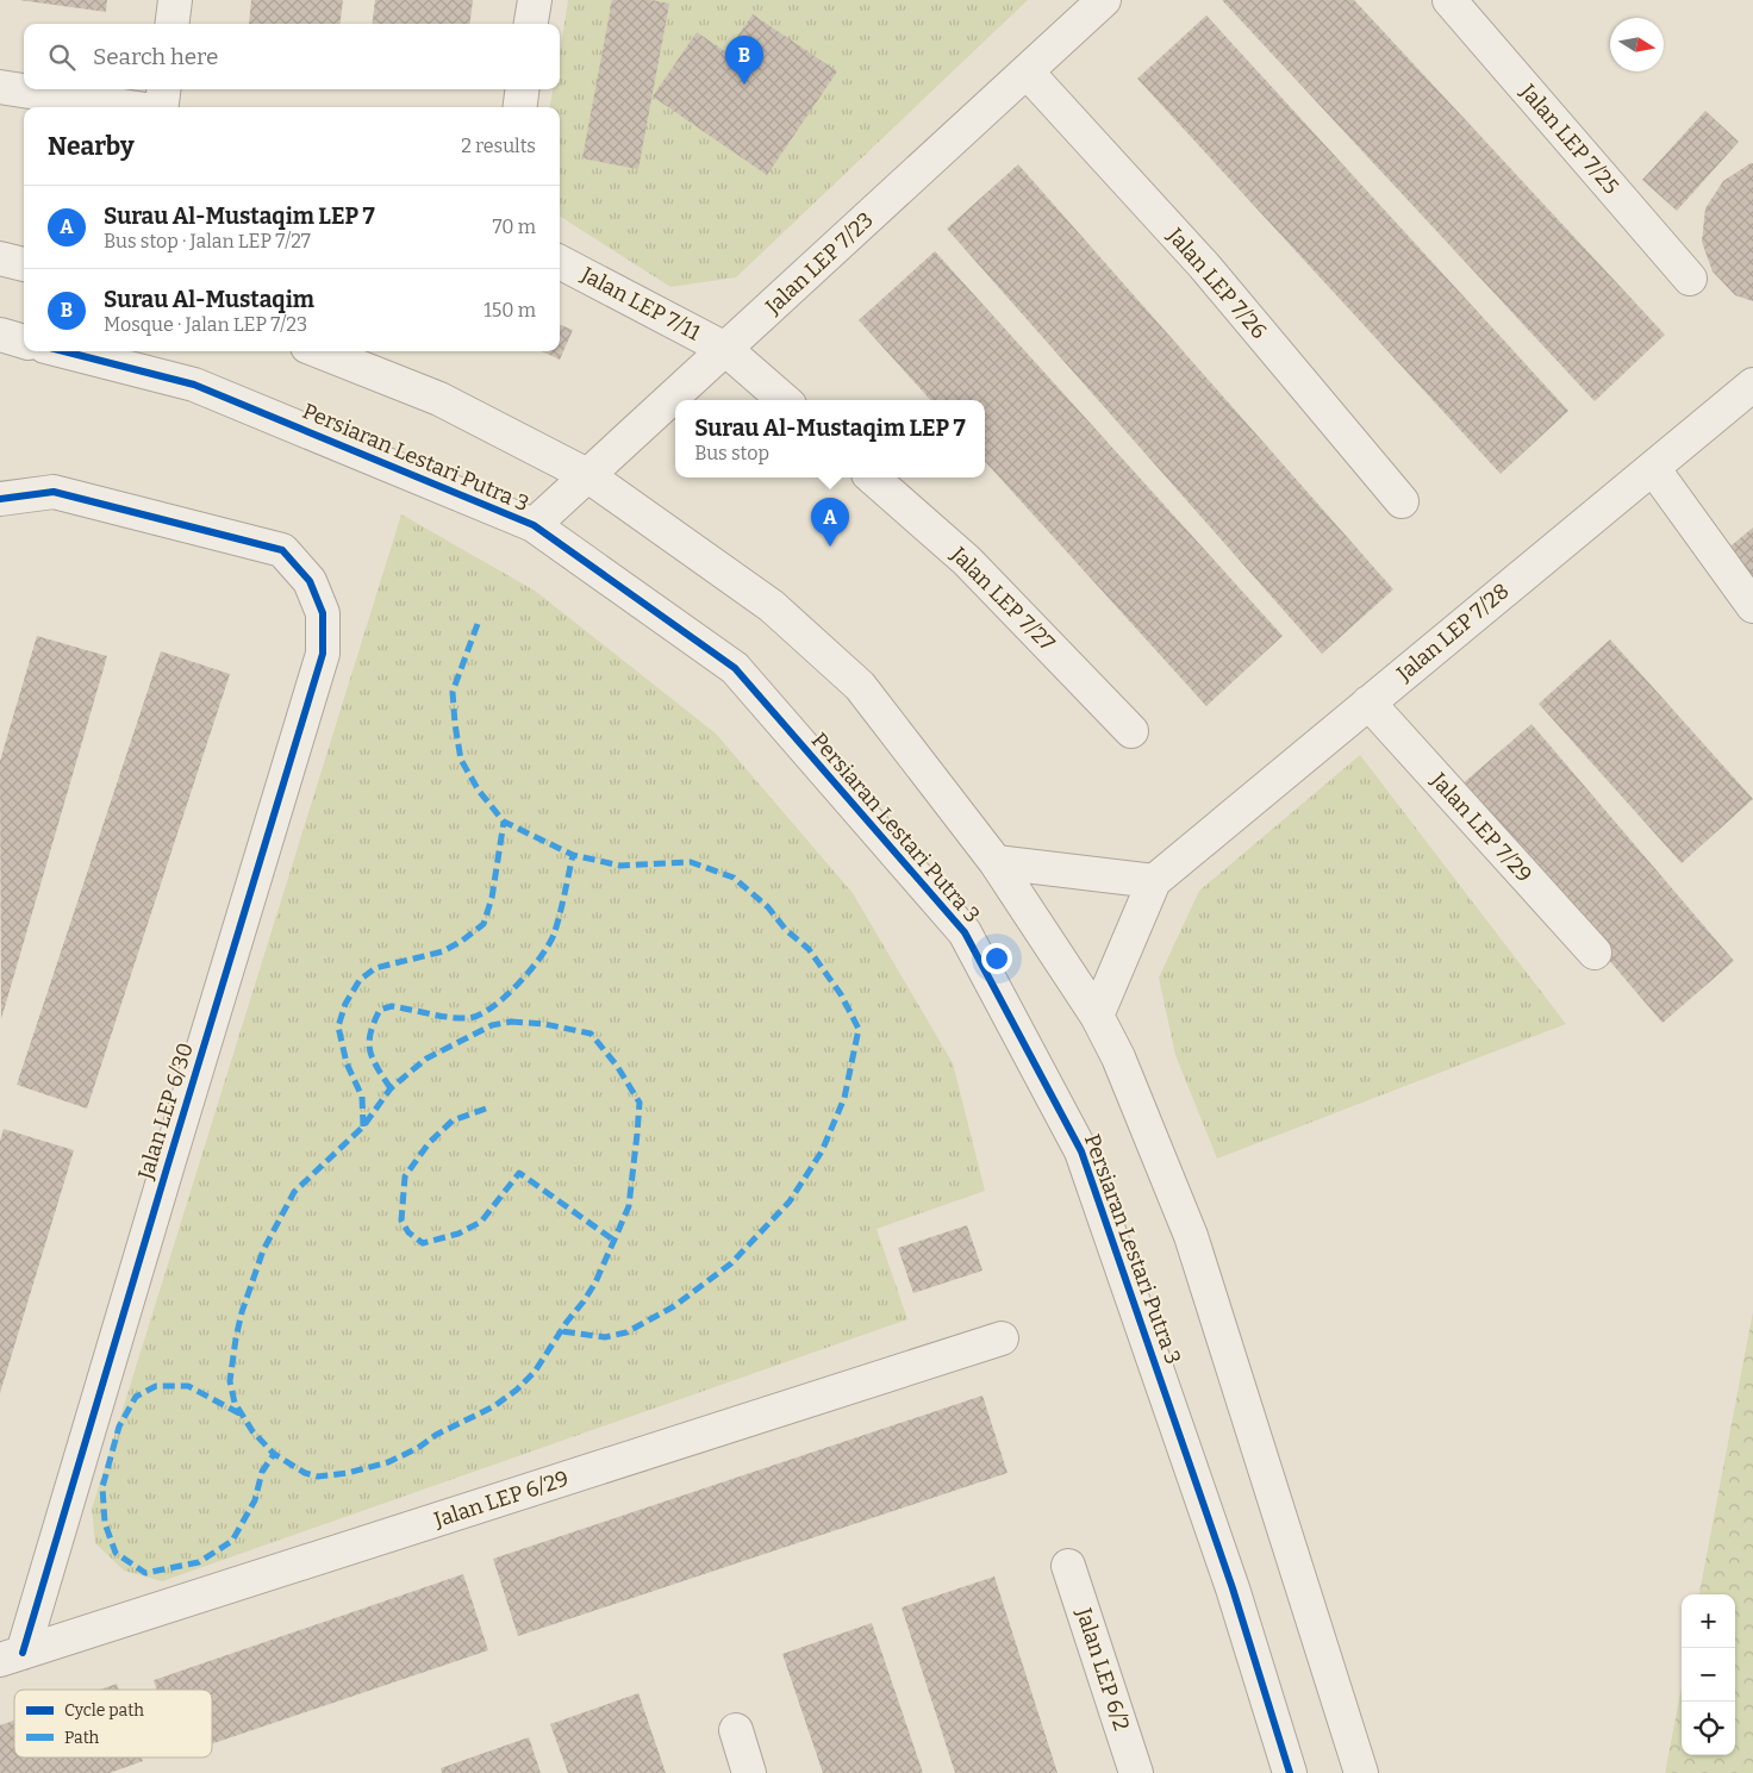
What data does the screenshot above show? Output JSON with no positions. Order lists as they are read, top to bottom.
{
  "streets": {
    "street": [
      "Jalan LEP 7/25",
      "Jalan LEP 7/23",
      "Jalan LEP 7/26",
      "Jalan LEP 7/11",
      "Persiaran Lestari Putra 3",
      "Jalan LEP 7/27",
      "Jalan LEP 7/28",
      "Jalan LEP 7/29",
      "Jalan LEP 6/30",
      "Jalan LEP 6/29",
      "Jalan LEP 6/2"
    ]
  },
  "crossings": [
    ["Jalan LEP 7/23", "Jalan LEP 7/26"],
    ["Jalan LEP 7/23", "Jalan LEP 7/11"],
    ["Jalan LEP 7/23", "Persiaran Lestari Putra 3"],
    ["Jalan LEP 7/28", "Jalan LEP 7/29"],
    ["Jalan LEP 6/30", "Jalan LEP 6/29"]
  ],
  "legend": ["Cycle path", "Path"],
  "north": "right",
  "page": {
    "search": "Search here",
    "pins": ["B", "A"],
    "heading": ["Nearby", "2 results"],
    "list": [
      {
        "mark": "A",
        "name": "Surau Al-Mustaqim LEP 7",
        "note": "Bus stop · Jalan LEP 7/27",
        "value": "70 m"
      },
      {
        "mark": "B",
        "name": "Surau Al-Mustaqim",
        "note": "Mosque · Jalan LEP 7/23",
        "value": "150 m"
      }
    ],
    "popup": ["Surau Al-Mustaqim LEP 7", "Bus stop"],
    "map_buttons": ["+", "−"]
  }
}
